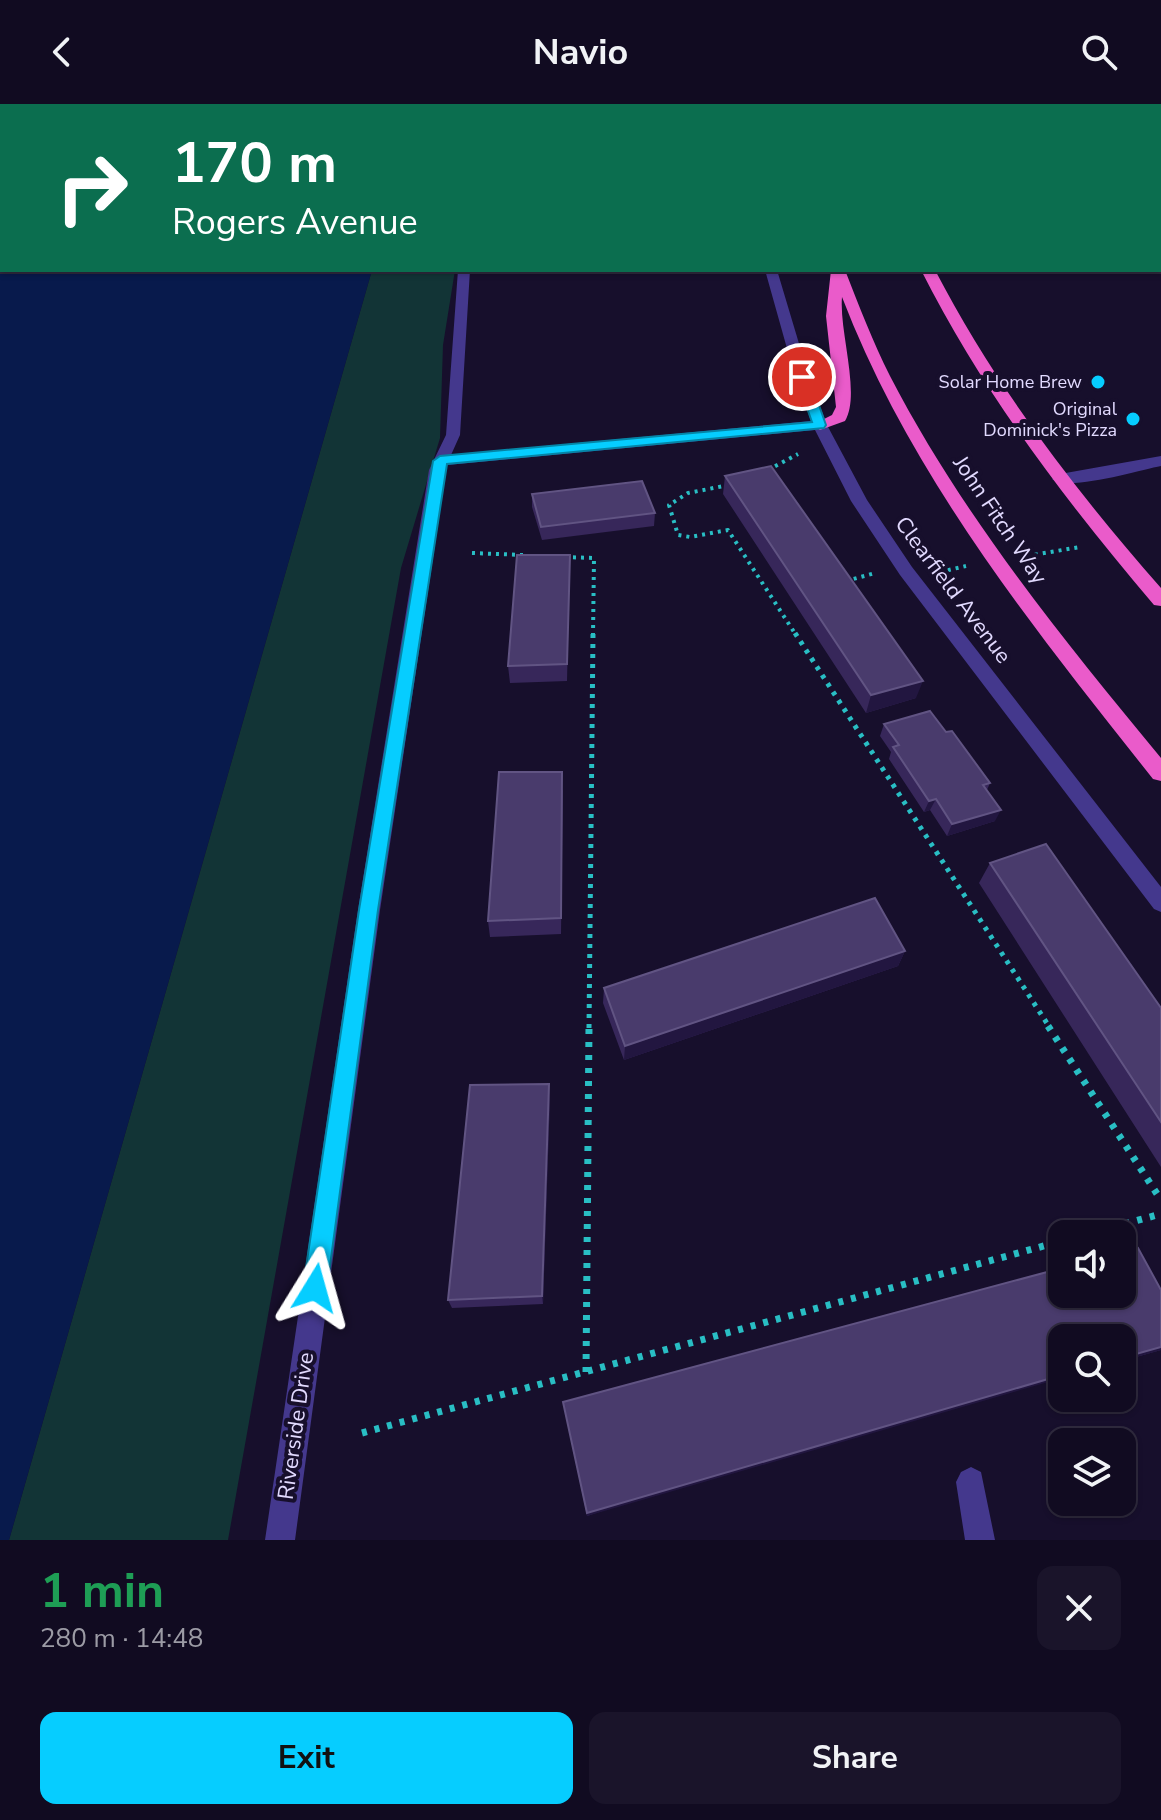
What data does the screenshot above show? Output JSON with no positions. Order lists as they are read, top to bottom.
{
  "streets": {
    "highway": ["John Fitch Way"],
    "street": ["Clearfield Avenue", "Riverside Drive"]
  },
  "places": ["Solar Home Brew", "Original Dominick's Pizza"],
  "page": {
    "header": "Navio",
    "turn": ["170 m", "Rogers Avenue"],
    "heading": ["1 min", "280 m · 14:48"],
    "buttons": ["Exit", "Share"]
  }
}
